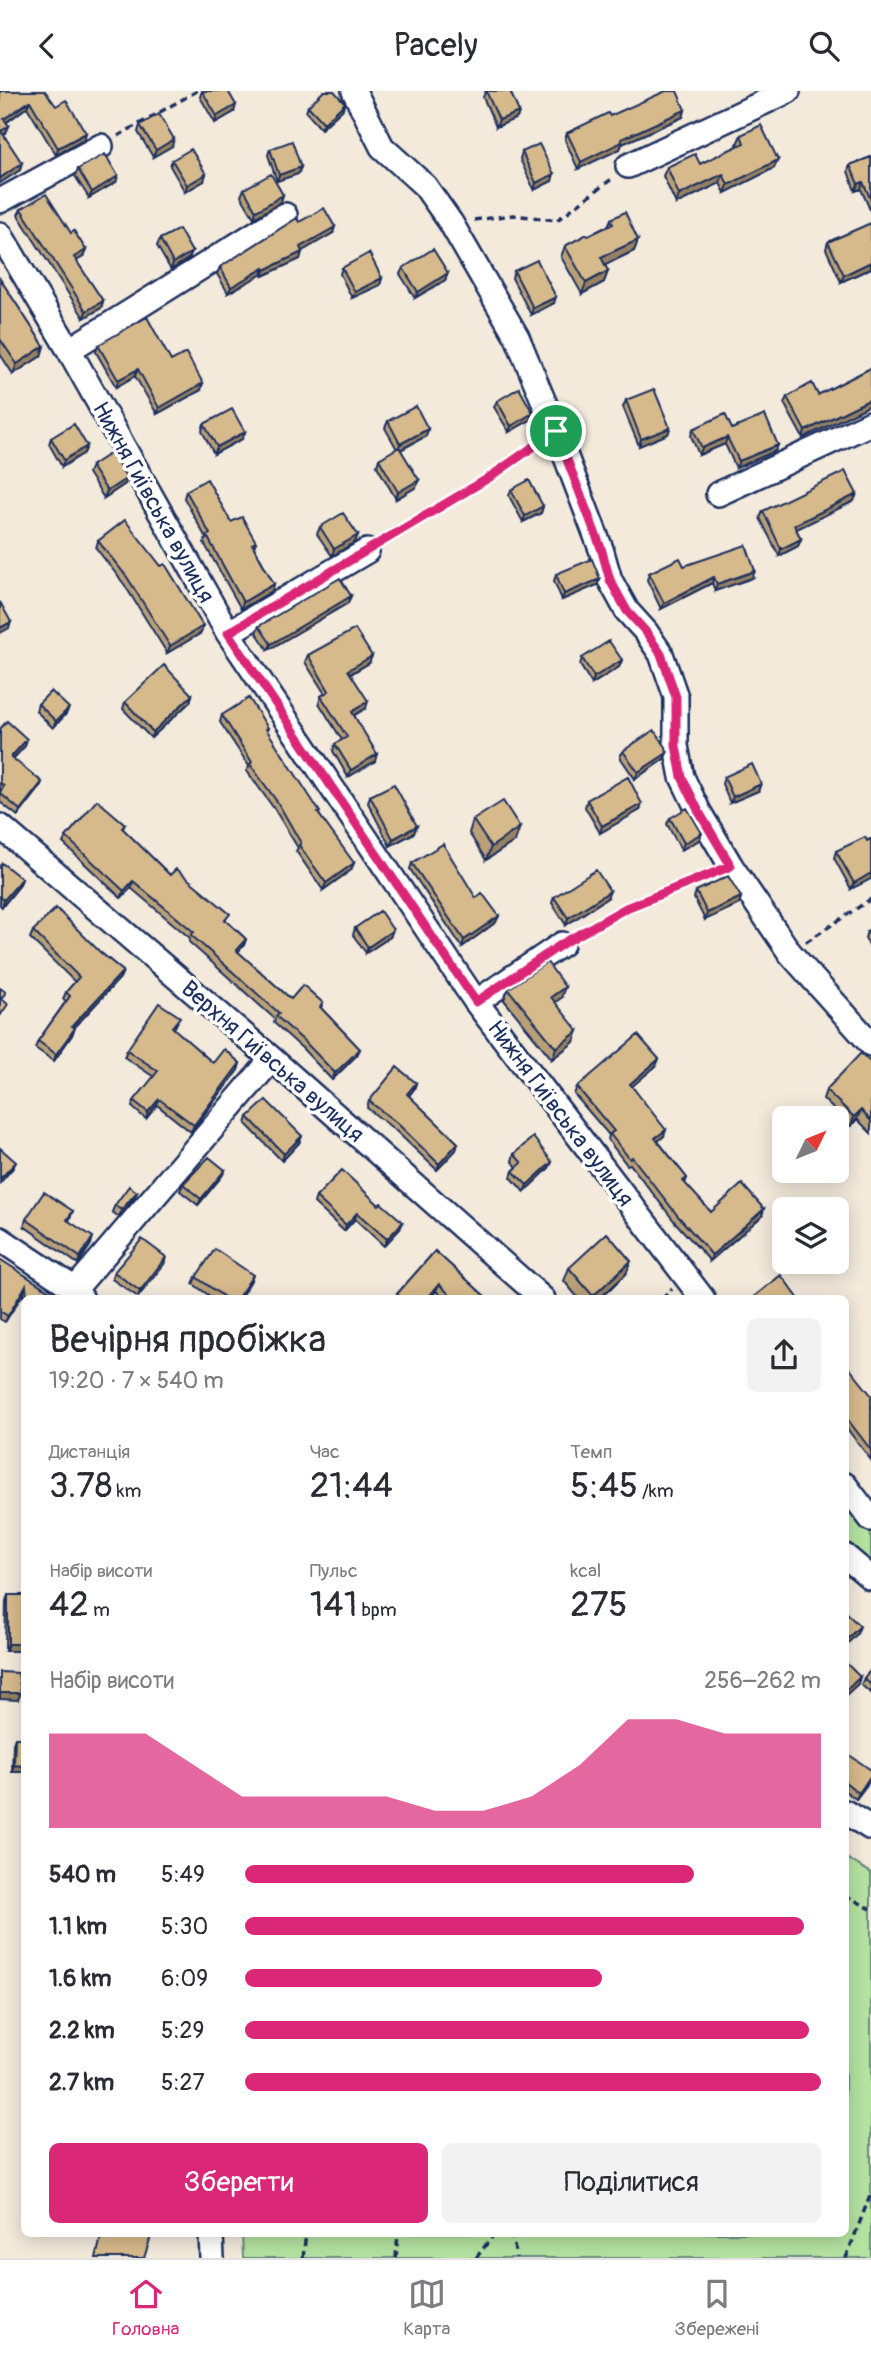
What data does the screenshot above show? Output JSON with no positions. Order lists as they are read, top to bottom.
{
  "streets": {
    "street": ["Нижня Гиївська вулиця", "Верхня Гиївська вулиця"]
  },
  "north": "top right",
  "page": {
    "header": "Pacely",
    "heading": ["Вечірня пробіжка", "19:20 · 7 × 540 m"],
    "stats": [
      ["Дистанція", "3.78 km"],
      ["Час", "21:44"],
      ["Темп", "5:45 /km"],
      ["Набір висоти", "42 m"],
      ["Пульс", "141 bpm"],
      ["kcal", "275"]
    ],
    "chart": ["Набір висоти", "256–262 m"],
    "list": [
      {
        "name": "540 m",
        "note": "5:49"
      },
      {
        "name": "1.1 km",
        "note": "5:30"
      },
      {
        "name": "1.6 km",
        "note": "6:09"
      },
      {
        "name": "2.2 km",
        "note": "5:29"
      },
      {
        "name": "2.7 km",
        "note": "5:27"
      }
    ],
    "buttons": ["Зберегти", "Поділитися"],
    "tabs": ["Головна", "Карта", "Збережені"]
  }
}
